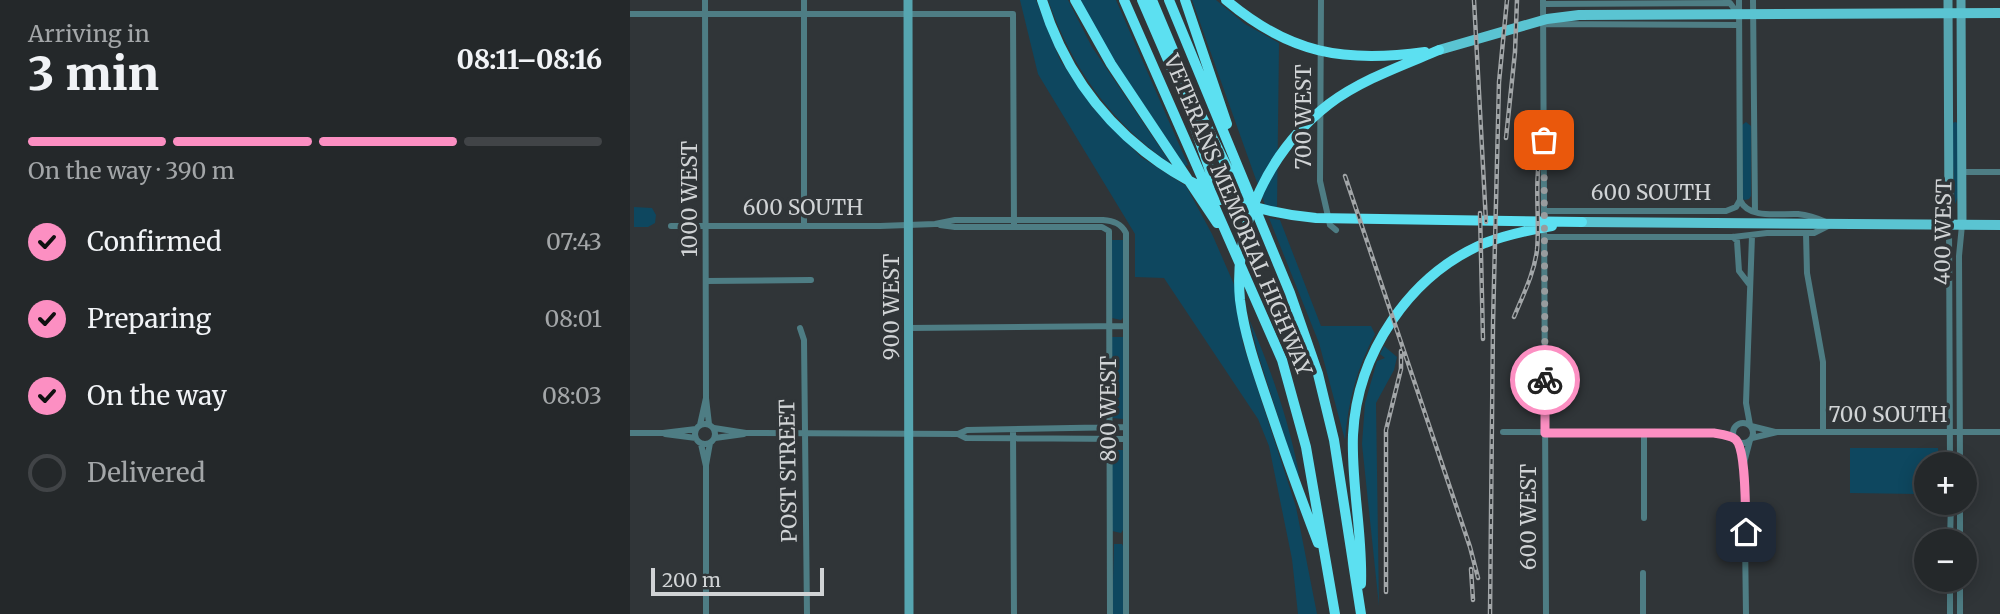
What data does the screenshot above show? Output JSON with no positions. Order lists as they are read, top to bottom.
{
  "streets": {
    "highway": ["VETERANS MEMORIAL HIGHWAY"],
    "main road": ["600 SOUTH", "400 WEST", "900 WEST"],
    "street": [
      "700 WEST",
      "1000 WEST",
      "800 WEST",
      "700 SOUTH",
      "POST STREET",
      "600 WEST"
    ]
  },
  "crossings": [
    ["600 SOUTH", "1000 WEST"],
    ["600 SOUTH", "400 WEST"],
    ["600 SOUTH", "900 WEST"],
    ["600 SOUTH", "800 WEST"],
    ["600 SOUTH", "600 WEST"],
    ["400 WEST", "700 SOUTH"]
  ],
  "scale_bar": "200 m",
  "page": {
    "heading": ["3 min", "Arriving in", "08:11–08:16"],
    "bar": "On the way · 390 m",
    "list": [
      ["Confirmed", "07:43"],
      ["Preparing", "08:01"],
      ["On the way", "08:03"],
      "Delivered"
    ],
    "map_buttons": ["+", "−"],
    "scale": "200 m"
  }
}
